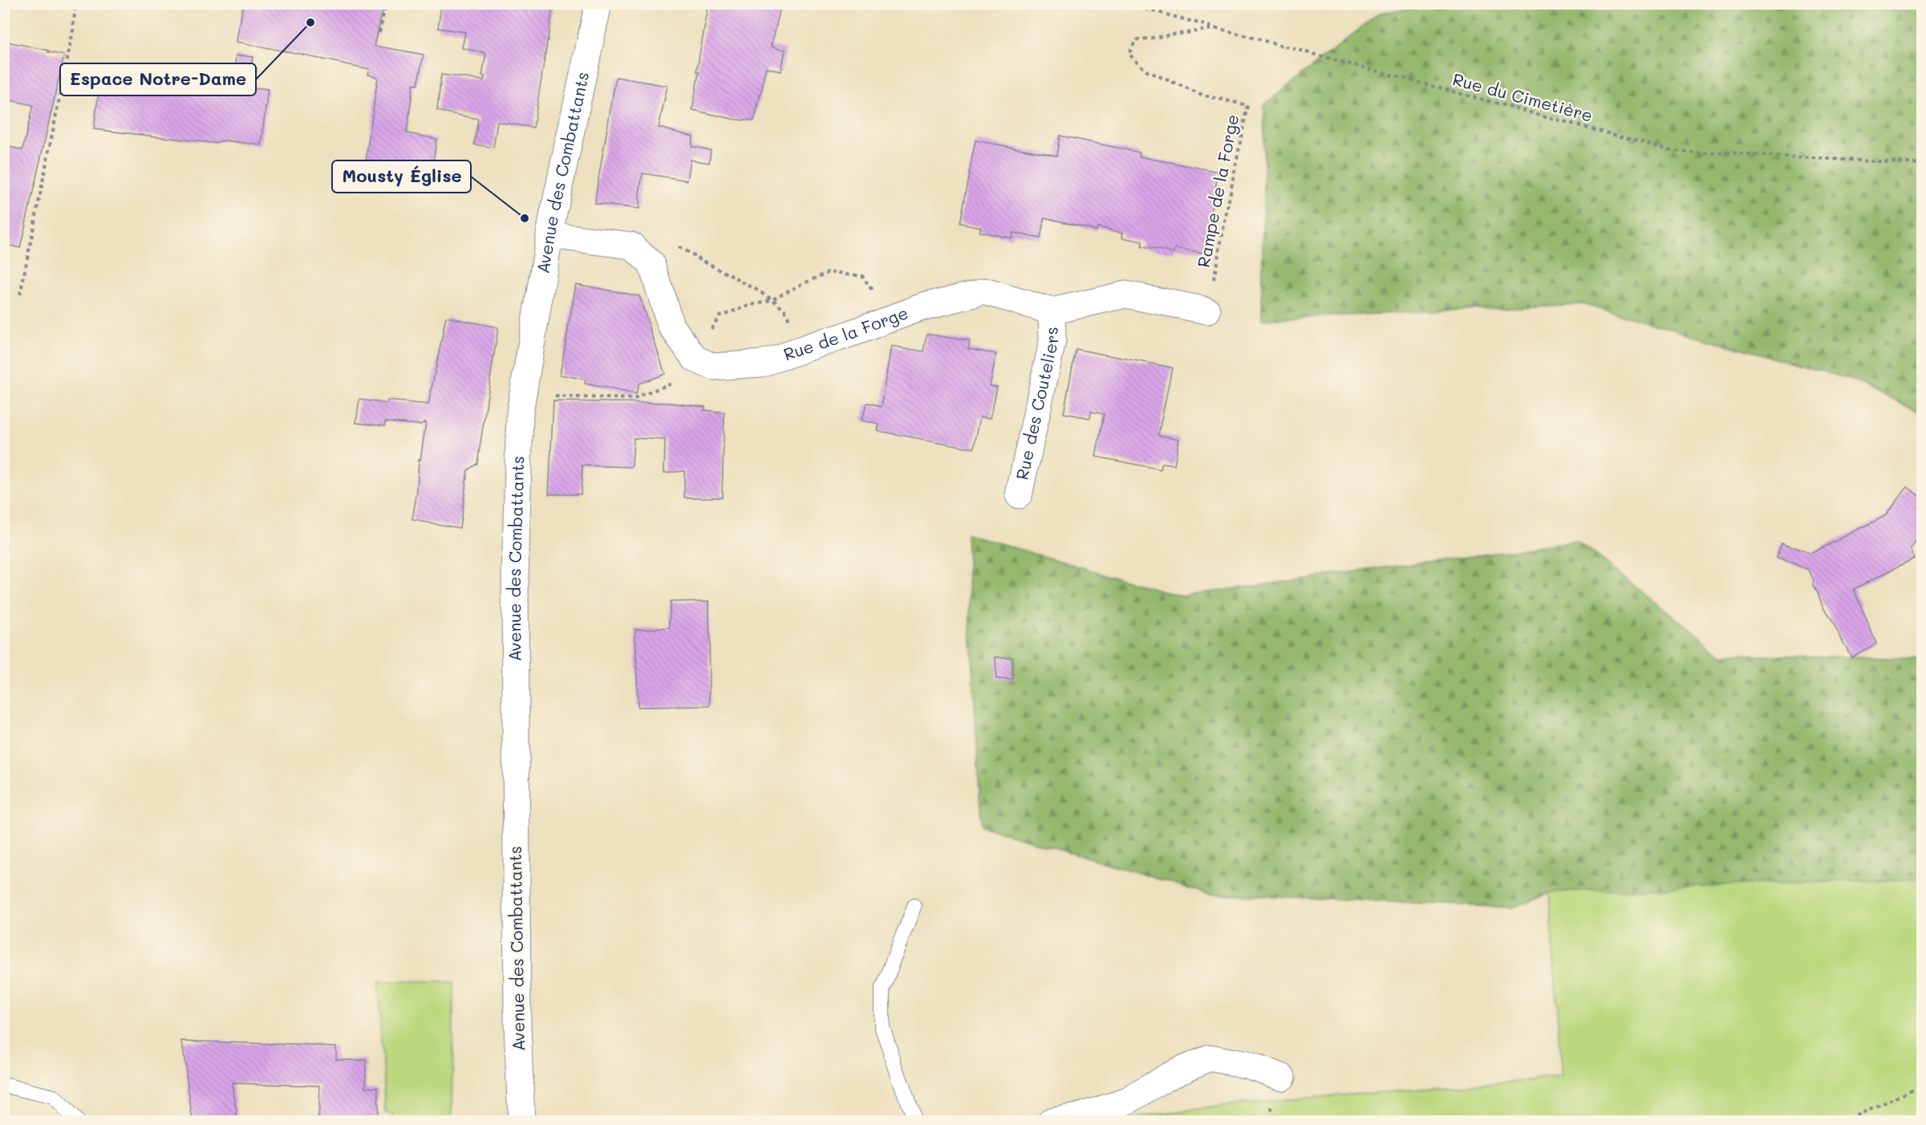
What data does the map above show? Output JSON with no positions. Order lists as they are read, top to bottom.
{
  "streets": {
    "street": ["Avenue des Combattants", "Rue de la Forge", "Rue des Couteliers"],
    "path": ["Rue du Cimetière", "Rampe de la Forge"]
  },
  "crossings": [
    ["Rue du Cimetière", "Rampe de la Forge"],
    ["Avenue des Combattants", "Rue de la Forge"],
    ["Rampe de la Forge", "Rue de la Forge"],
    ["Rue de la Forge", "Rue des Couteliers"]
  ],
  "places": ["Espace Notre-Dame", "Mousty Église"]
}
